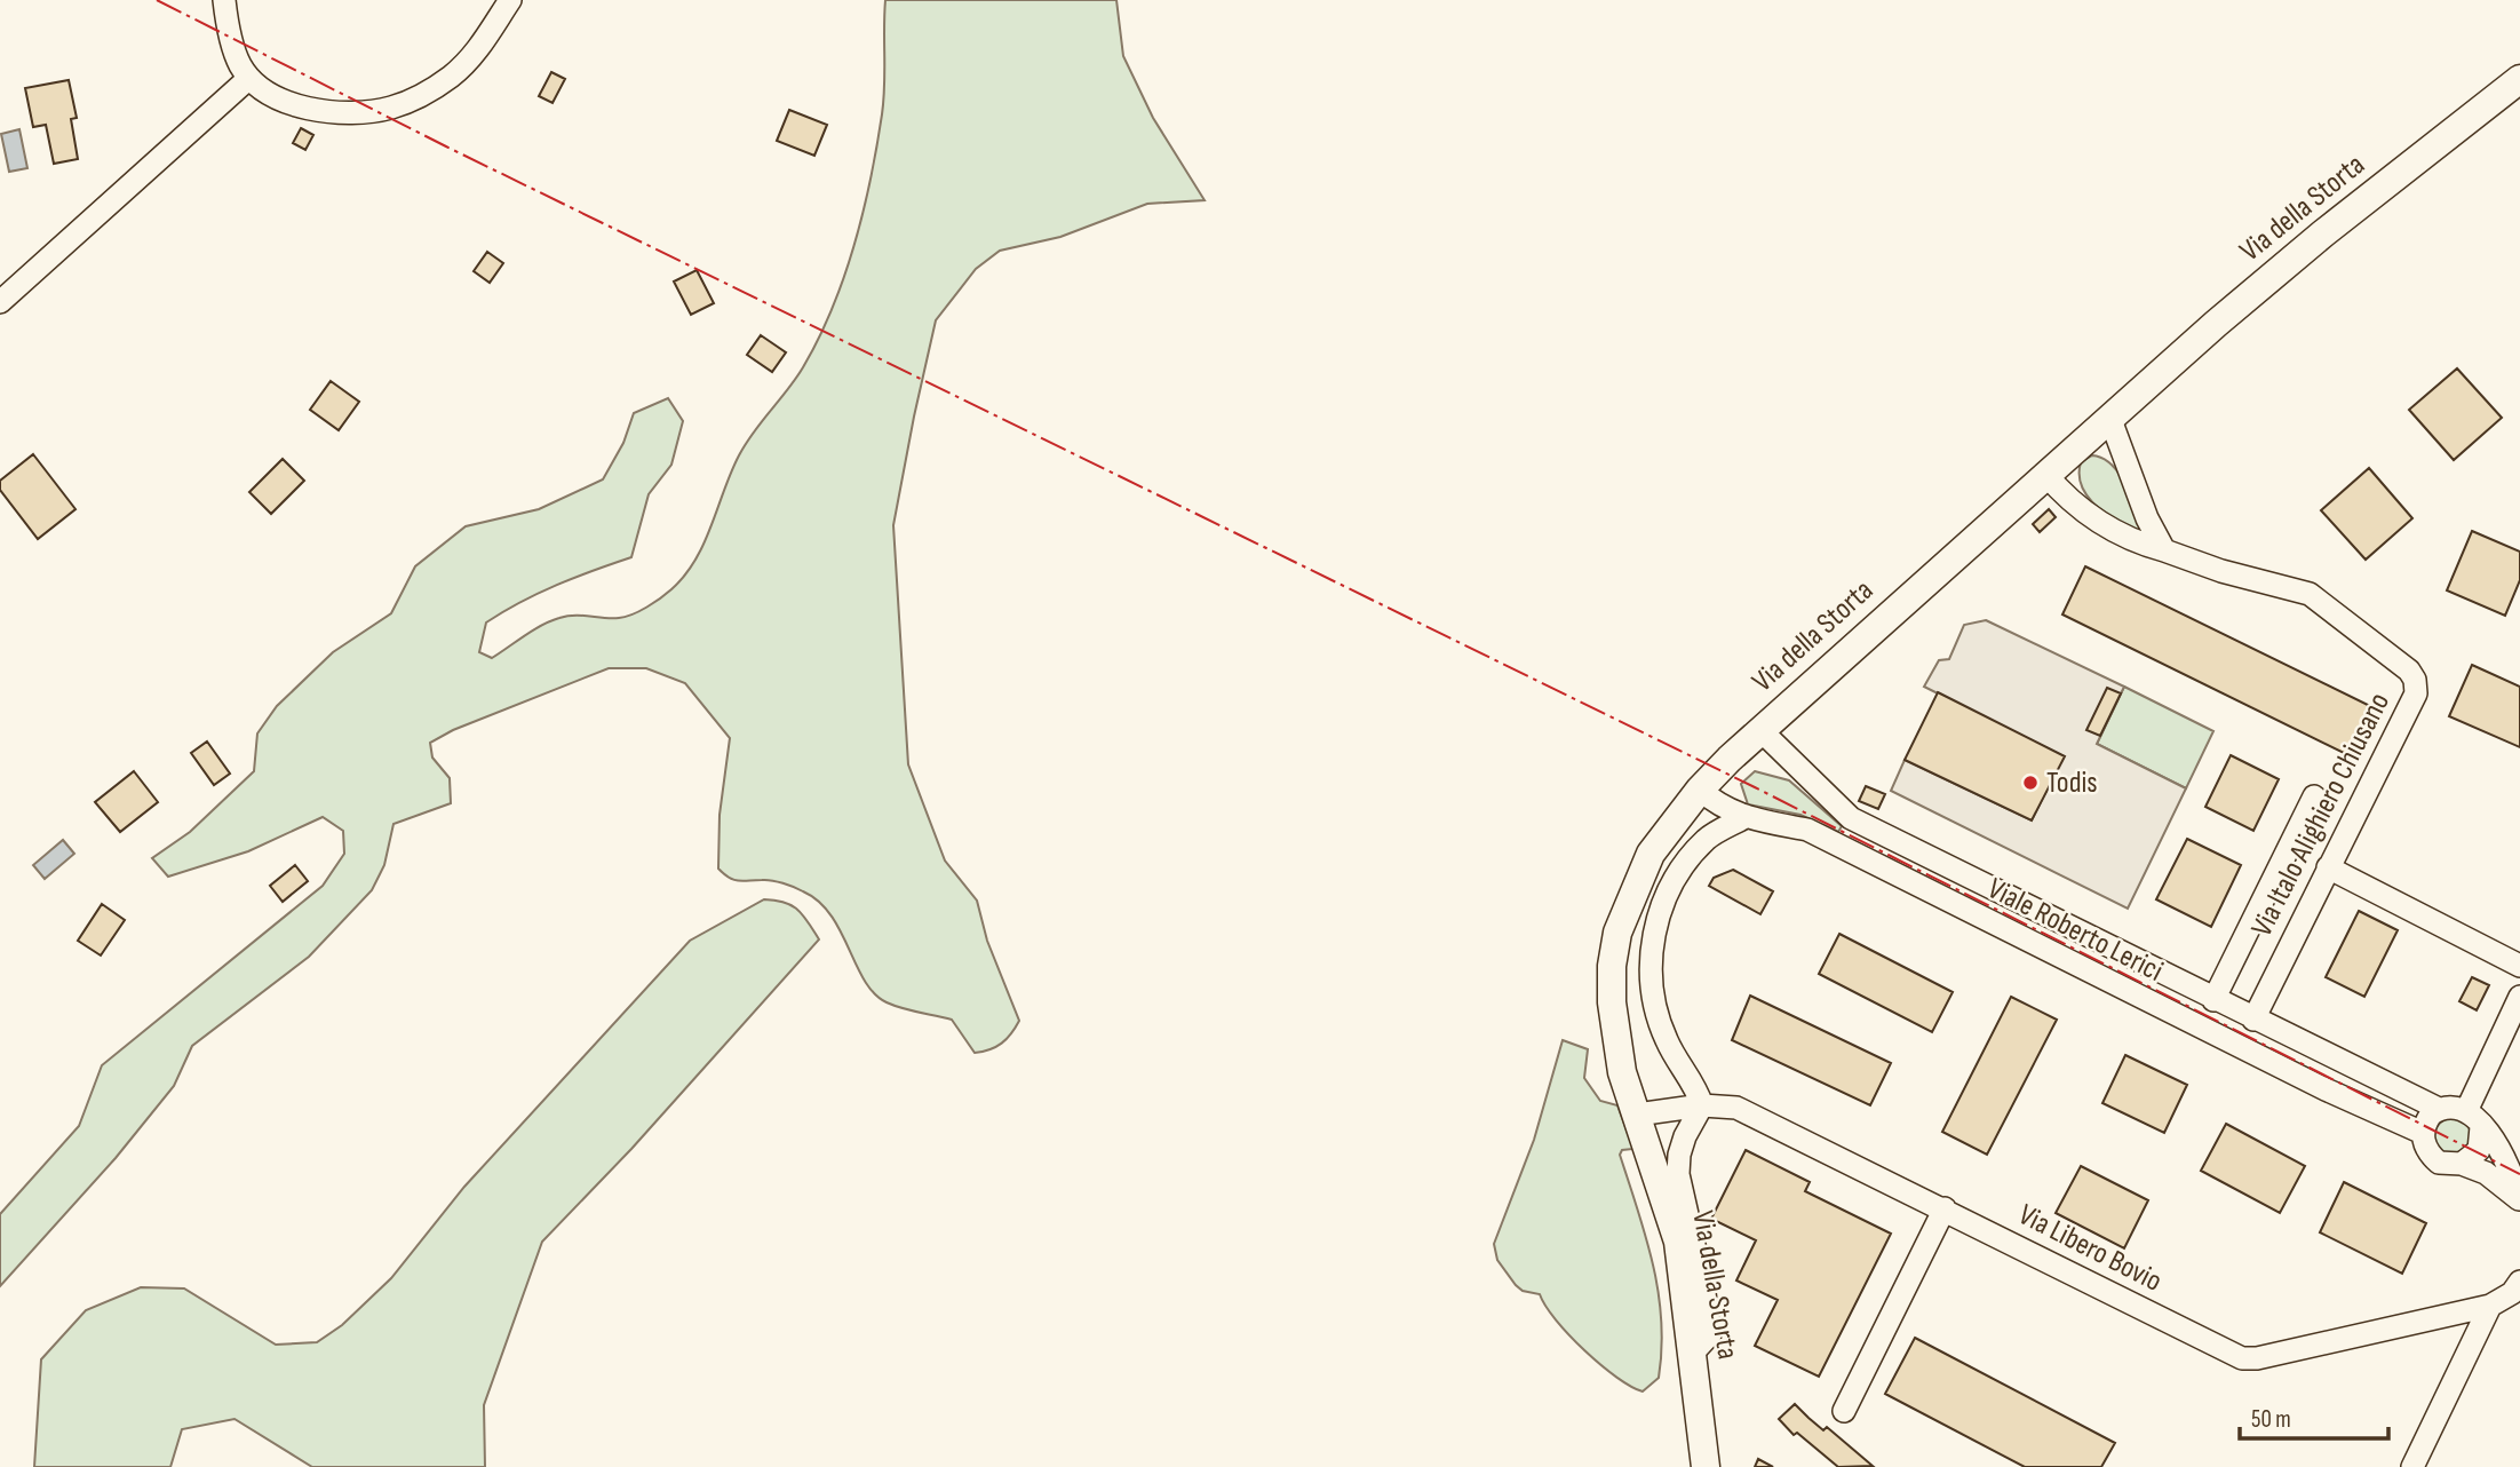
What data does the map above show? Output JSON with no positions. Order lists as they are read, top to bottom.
{
  "streets": {
    "main road": ["Via della Storta"],
    "street": ["Via Italo Alighiero Chiusano", "Viale Roberto Lerici", "Via Libero Bovio"]
  },
  "crossings": [
    ["Via della Storta", "Via Italo Alighiero Chiusano"],
    ["Via della Storta", "Viale Roberto Lerici"],
    ["Via della Storta", "Via Libero Bovio"],
    ["Via Italo Alighiero Chiusano", "Viale Roberto Lerici"]
  ],
  "places": ["Todis"],
  "scale_bar": "50 m"
}
